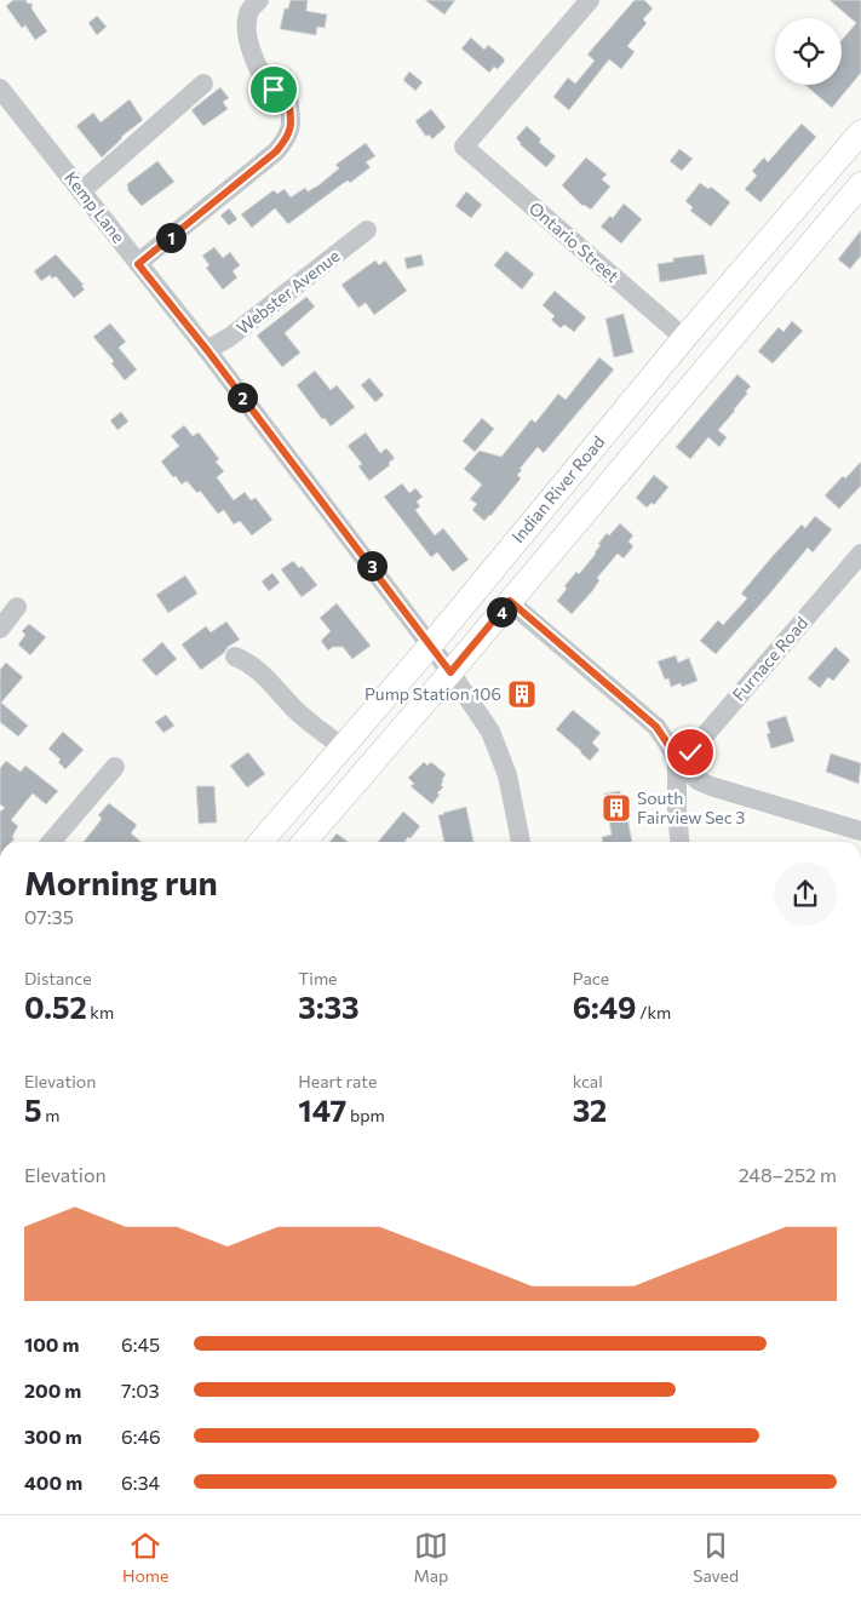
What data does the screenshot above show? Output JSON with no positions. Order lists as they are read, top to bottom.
{
  "streets": {
    "main road": ["Indian River Road"],
    "street": [
      "Kemp Lane",
      "Ontario Street",
      "Webster Avenue",
      "Furnace Road"
    ]
  },
  "crossings": [
    ["Kemp Lane", "Webster Avenue"],
    ["Kemp Lane", "Indian River Road"],
    ["Ontario Street", "Indian River Road"]
  ],
  "places": {
    "building": ["Pump Station 106", "South Fairview Sec 3"]
  },
  "page": {
    "pins": [
      "1",
      "2",
      "3",
      "4"
    ],
    "heading": ["Morning run", "07:35"],
    "stats": [
      ["Distance", "0.52 km"],
      ["Time", "3:33"],
      ["Pace", "6:49 /km"],
      ["Elevation", "5 m"],
      ["Heart rate", "147 bpm"],
      ["kcal", "32"]
    ],
    "chart": ["Elevation", "248–252 m"],
    "list": [
      {
        "name": "100 m",
        "note": "6:45"
      },
      {
        "name": "200 m",
        "note": "7:03"
      },
      {
        "name": "300 m",
        "note": "6:46"
      },
      {
        "name": "400 m",
        "note": "6:34"
      }
    ],
    "tabs": ["Home", "Map", "Saved"]
  }
}
